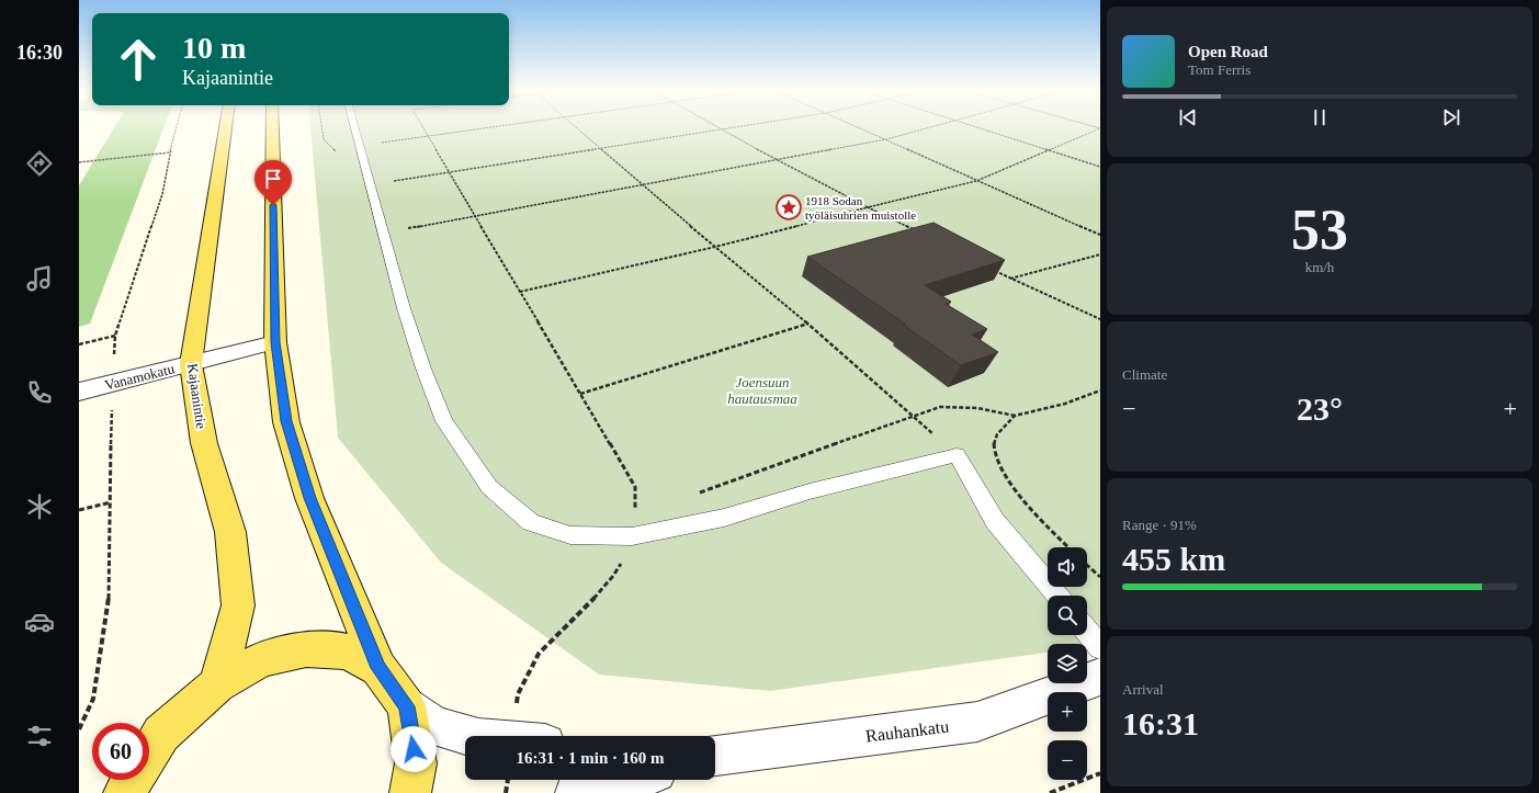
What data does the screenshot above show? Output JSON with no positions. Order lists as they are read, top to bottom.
{
  "streets": {
    "main road": ["Kajaanintie"],
    "street": ["Vanamokatu", "Rauhankatu"]
  },
  "crossings": [
    ["Vanamokatu", "Kajaanintie"]
  ],
  "parks": ["Joensuun hautausmaa"],
  "places": {
    "place": ["1918 Sodan työläisuhrien muistolle"]
  },
  "page": {
    "tabs": "16:30",
    "turn": ["10 m", "Kajaanintie"],
    "song": ["Open Road", "Tom Ferris"],
    "tile": [
      ["53", "km/h"],
      "Climate",
      ["Range · 91%", "455 km"],
      ["Arrival", "16:31"]
    ],
    "heat": ["−", "23°", "+"],
    "map_buttons": ["+", "−"],
    "limit": "60",
    "trip": "16:31 · 1 min · 160 m"
  }
}
